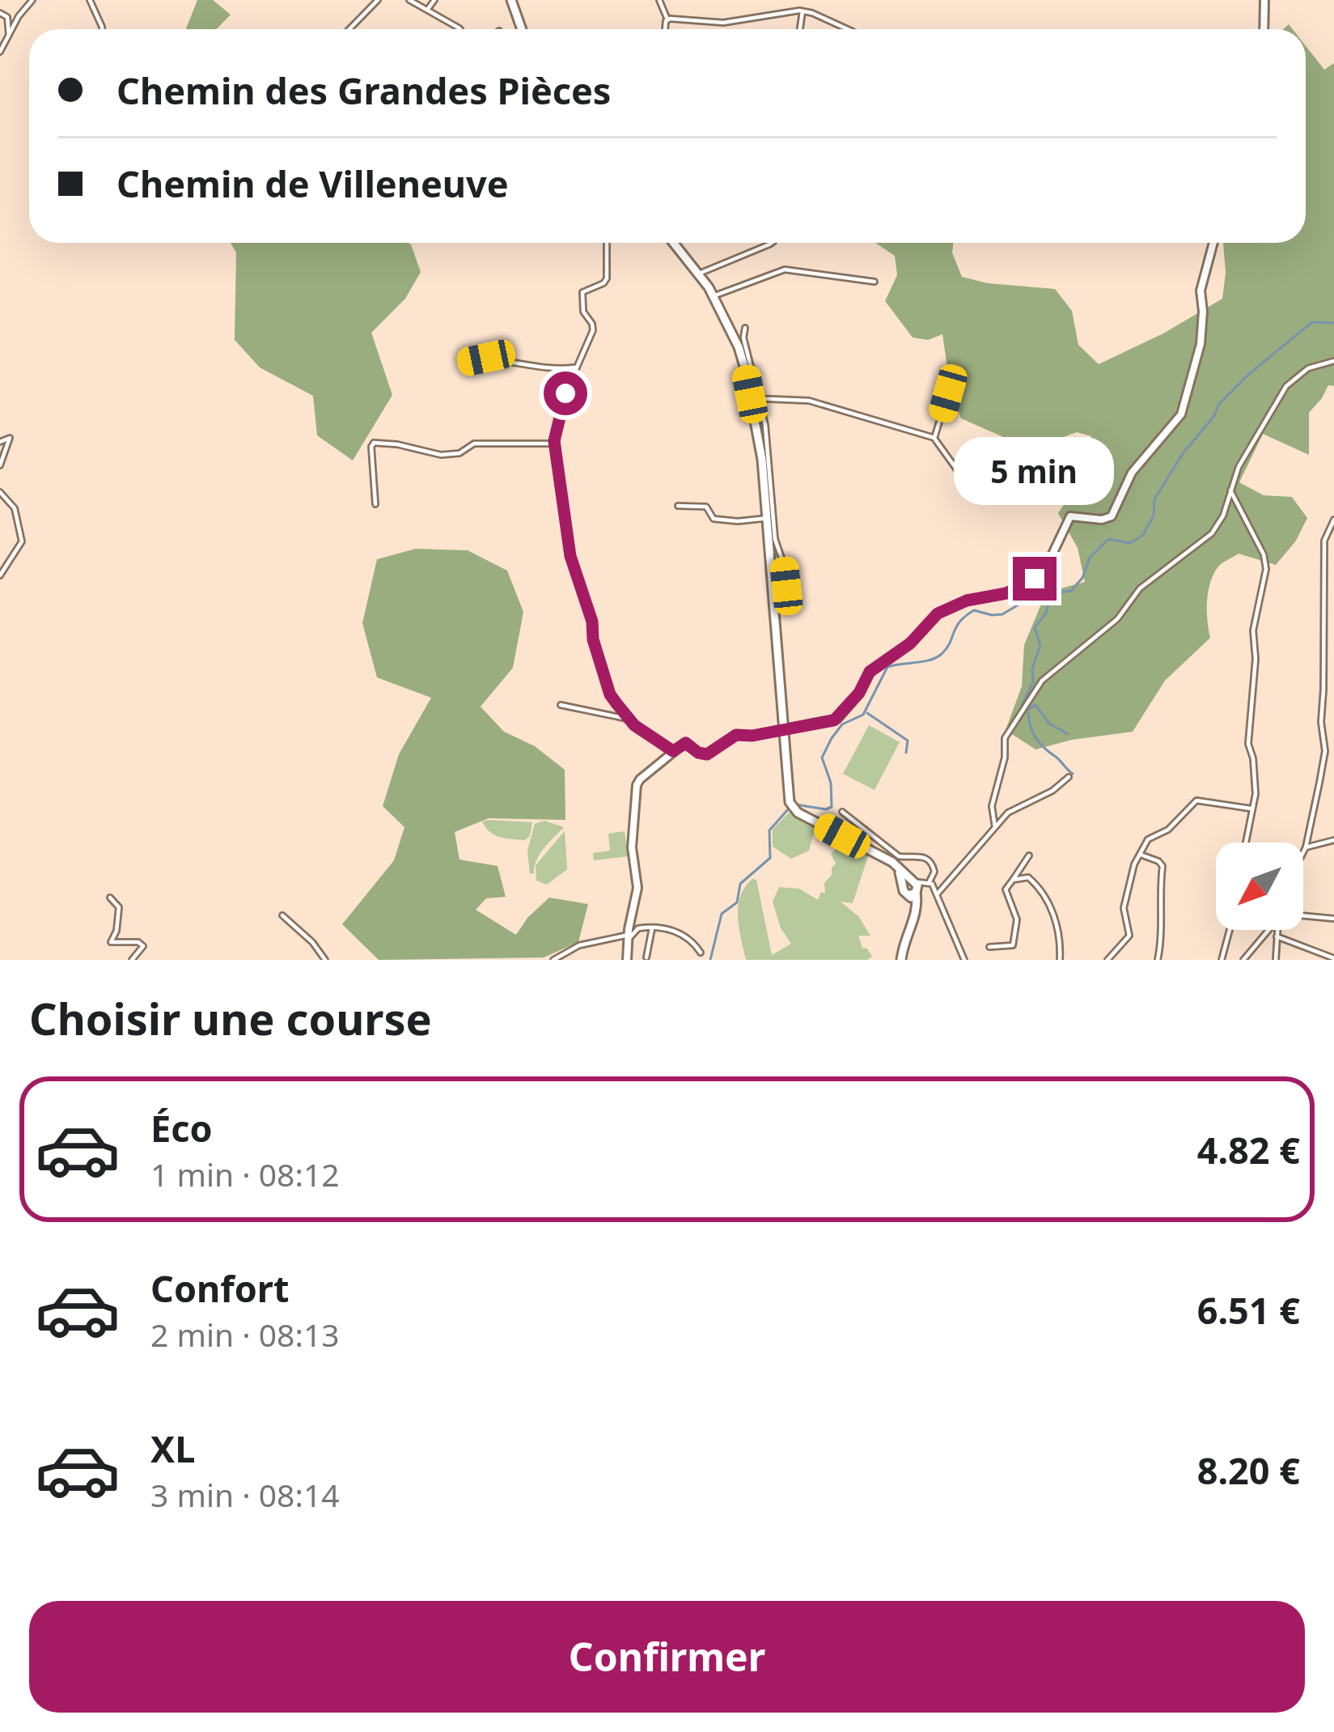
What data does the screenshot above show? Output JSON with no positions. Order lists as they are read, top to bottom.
{
  "north": "bottom left",
  "page": {
    "banner": ["Chemin des Grandes Pièces", "Chemin de Villeneuve"],
    "bubble": "5 min",
    "heading": "Choisir une course",
    "list": [
      {
        "name": "Éco",
        "note": "1 min · 08:12",
        "value": "4.82 €"
      },
      {
        "name": "Confort",
        "note": "2 min · 08:13",
        "value": "6.51 €"
      },
      {
        "name": "XL",
        "note": "3 min · 08:14",
        "value": "8.20 €"
      }
    ],
    "buttons": "Confirmer"
  }
}
